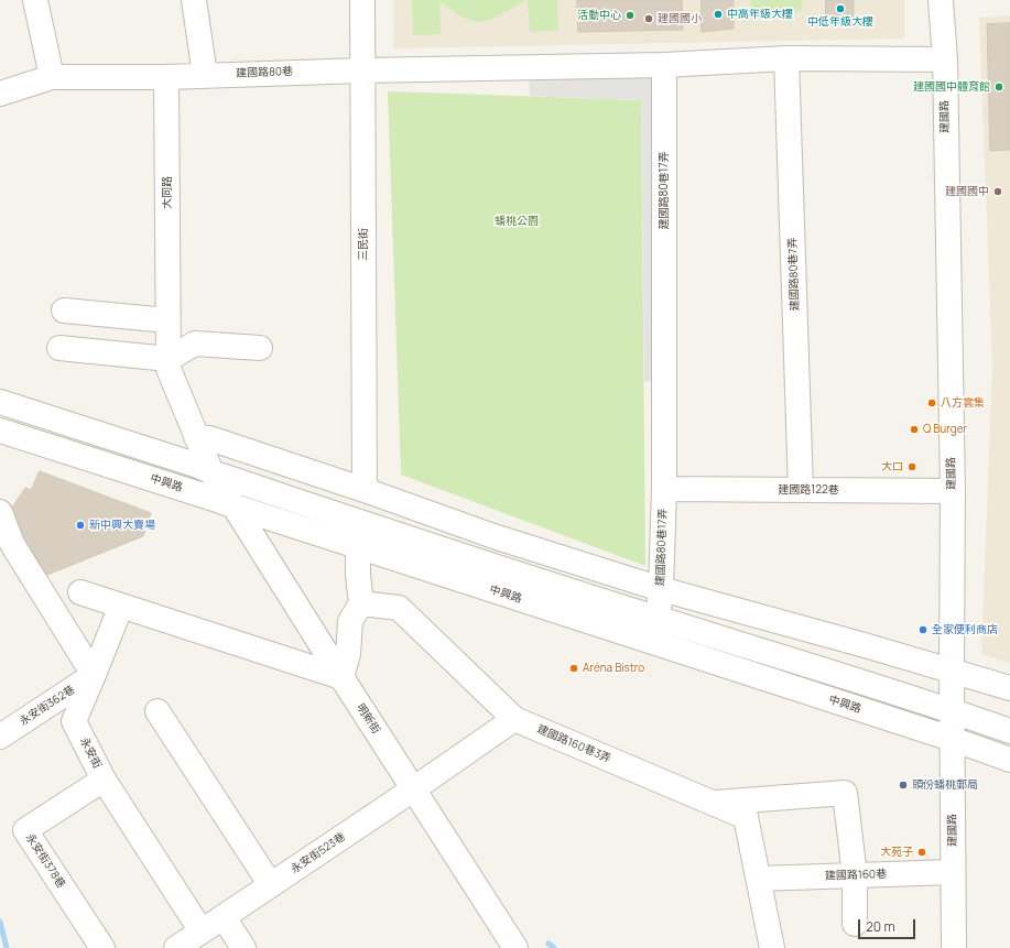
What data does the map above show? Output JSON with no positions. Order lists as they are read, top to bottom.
{
  "streets": {
    "street": [
      "建國路80巷",
      "建國路",
      "建國路80巷17弄",
      "大同路",
      "三民街",
      "建國路80巷7弄",
      "中興路",
      "建國路122巷",
      "永安街362巷",
      "明新街",
      "建國路160巷3弄",
      "永安街",
      "永安街523巷",
      "永安街378巷",
      "建國路160巷"
    ]
  },
  "crossings": [
    ["建國路80巷", "大同路"],
    ["建國路80巷", "三民街"],
    ["建國路", "中興路"],
    ["建國路", "建國路122巷"],
    ["建國路", "建國路160巷"],
    ["建國路80巷17弄", "中興路"],
    ["建國路80巷17弄", "建國路122巷"],
    ["大同路", "中興路"],
    ["大同路", "明新街"],
    ["建國路80巷7弄", "建國路122巷"],
    ["中興路", "明新街"],
    ["永安街362巷", "永安街"],
    ["明新街", "永安街523巷"],
    ["建國路160巷3弄", "永安街523巷"],
    ["建國路160巷3弄", "建國路160巷"],
    ["永安街", "永安街378巷"]
  ],
  "parks": ["蟠桃公園"],
  "places": [
    "中低年級大樓",
    "中高年級大樓",
    "活動中心",
    "建國國小",
    "建國國中體育館",
    "建國國中",
    "八方雲集",
    "Q Burger",
    "大口",
    "新中興大賣場",
    "全家便利商店",
    "Aréna Bistro",
    "頭份蟠桃郵局",
    "大苑子"
  ],
  "scale_bar": "20 m"
}
